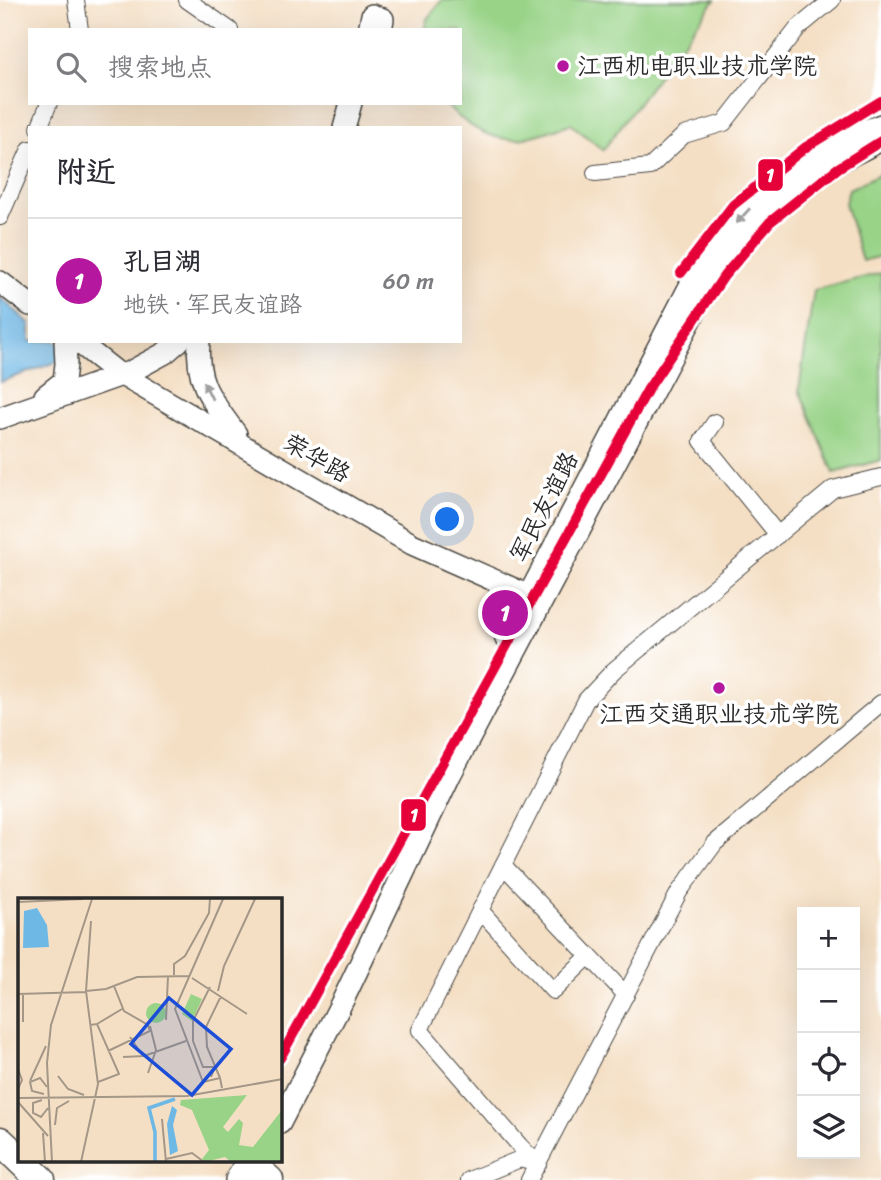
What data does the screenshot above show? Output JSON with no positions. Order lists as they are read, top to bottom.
{
  "streets": {
    "street": ["荣华路", "军民友谊路"]
  },
  "crossings": [
    ["荣华路", "军民友谊路"]
  ],
  "places": ["江西机电职业技术学院", "江西交通职业技术学院"],
  "lines": ["transit line 1"],
  "page": {
    "search": "搜索地点",
    "heading": "附近",
    "list": [
      {
        "mark": "1",
        "name": "孔目湖",
        "note": "地铁 · 军民友谊路",
        "value": "60 m"
      }
    ],
    "pins": "1",
    "map_buttons": ["+", "−"]
  }
}
